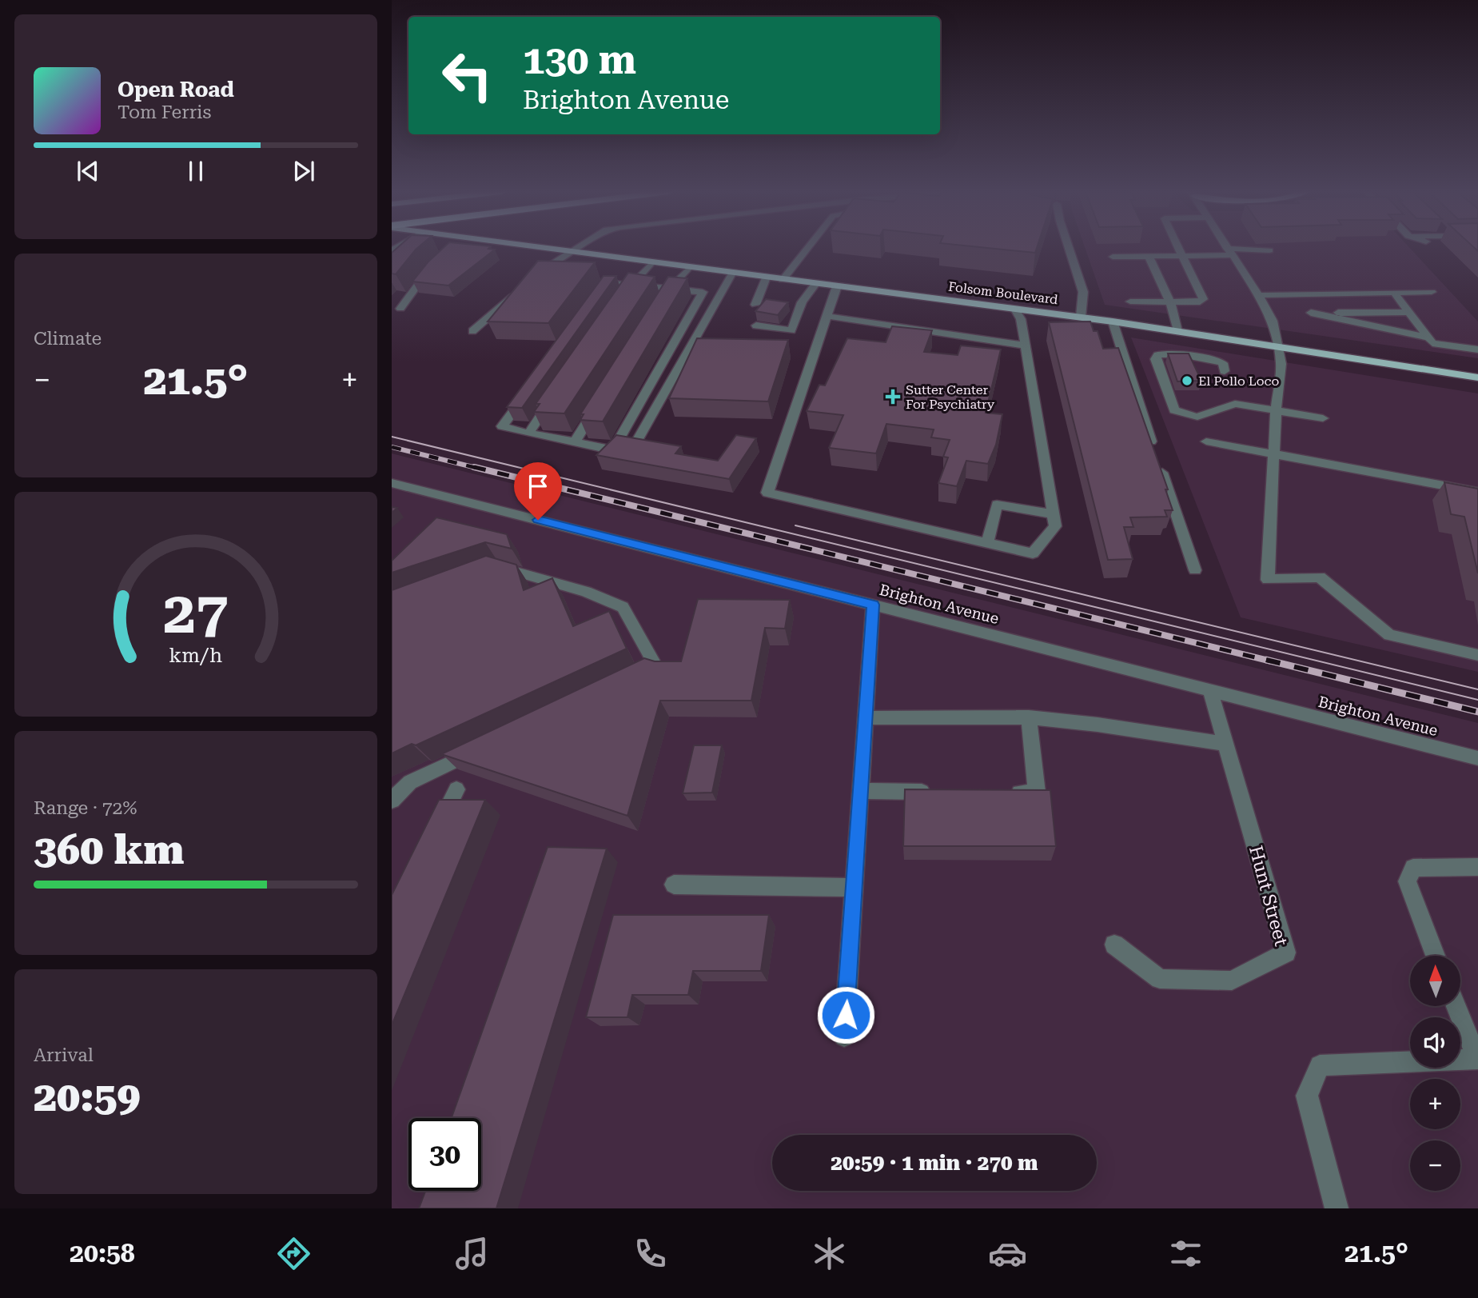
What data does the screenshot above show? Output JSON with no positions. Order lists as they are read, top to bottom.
{
  "streets": {
    "main road": ["Folsom Boulevard"],
    "street": ["Brighton Avenue", "Hunt Street"]
  },
  "crossings": [
    ["Brighton Avenue", "Hunt Street"]
  ],
  "places": {
    "other": ["El Pollo Loco"],
    "health": ["Sutter Center For Psychiatry"]
  },
  "north": "top",
  "page": {
    "turn": ["130 m", "Brighton Avenue"],
    "song": ["Open Road", "Tom Ferris"],
    "tile": [
      "Climate",
      ["Range · 72%", "360 km"],
      ["Arrival", "20:59"]
    ],
    "heat": ["−", "21.5°", "+"],
    "map_buttons": ["+", "−"],
    "limit": "30",
    "trip": "20:59 · 1 min · 270 m",
    "tabs": ["20:58", "21.5°"],
    "gauge": ["27", "km/h"]
  }
}
